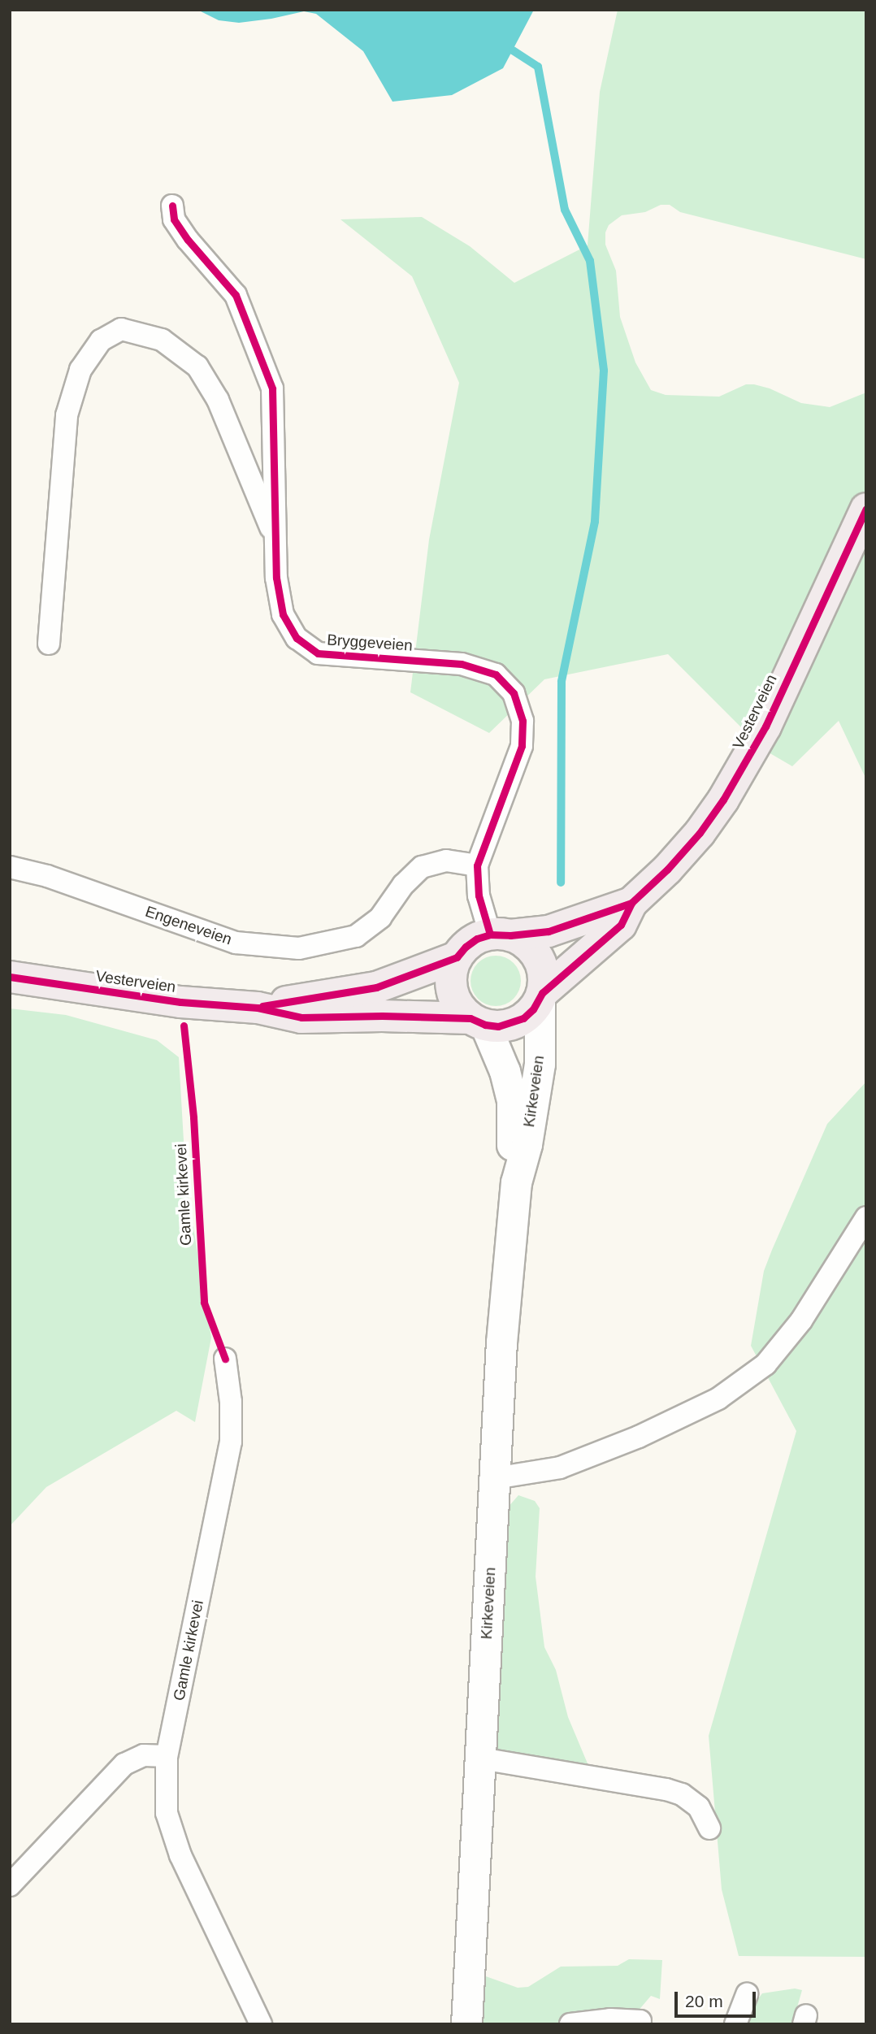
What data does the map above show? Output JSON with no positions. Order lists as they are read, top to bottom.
{
  "streets": {
    "main road": ["Vesterveien", "Kirkeveien"],
    "street": ["Bryggeveien", "Engeneveien", "Gamle kirkevei"]
  },
  "crossings": [
    ["Bryggeveien", "Vesterveien"],
    ["Bryggeveien", "Engeneveien"],
    ["Bryggeveien", "Kirkeveien"],
    ["Vesterveien", "Kirkeveien"]
  ],
  "scale_bar": "20 m"
}
